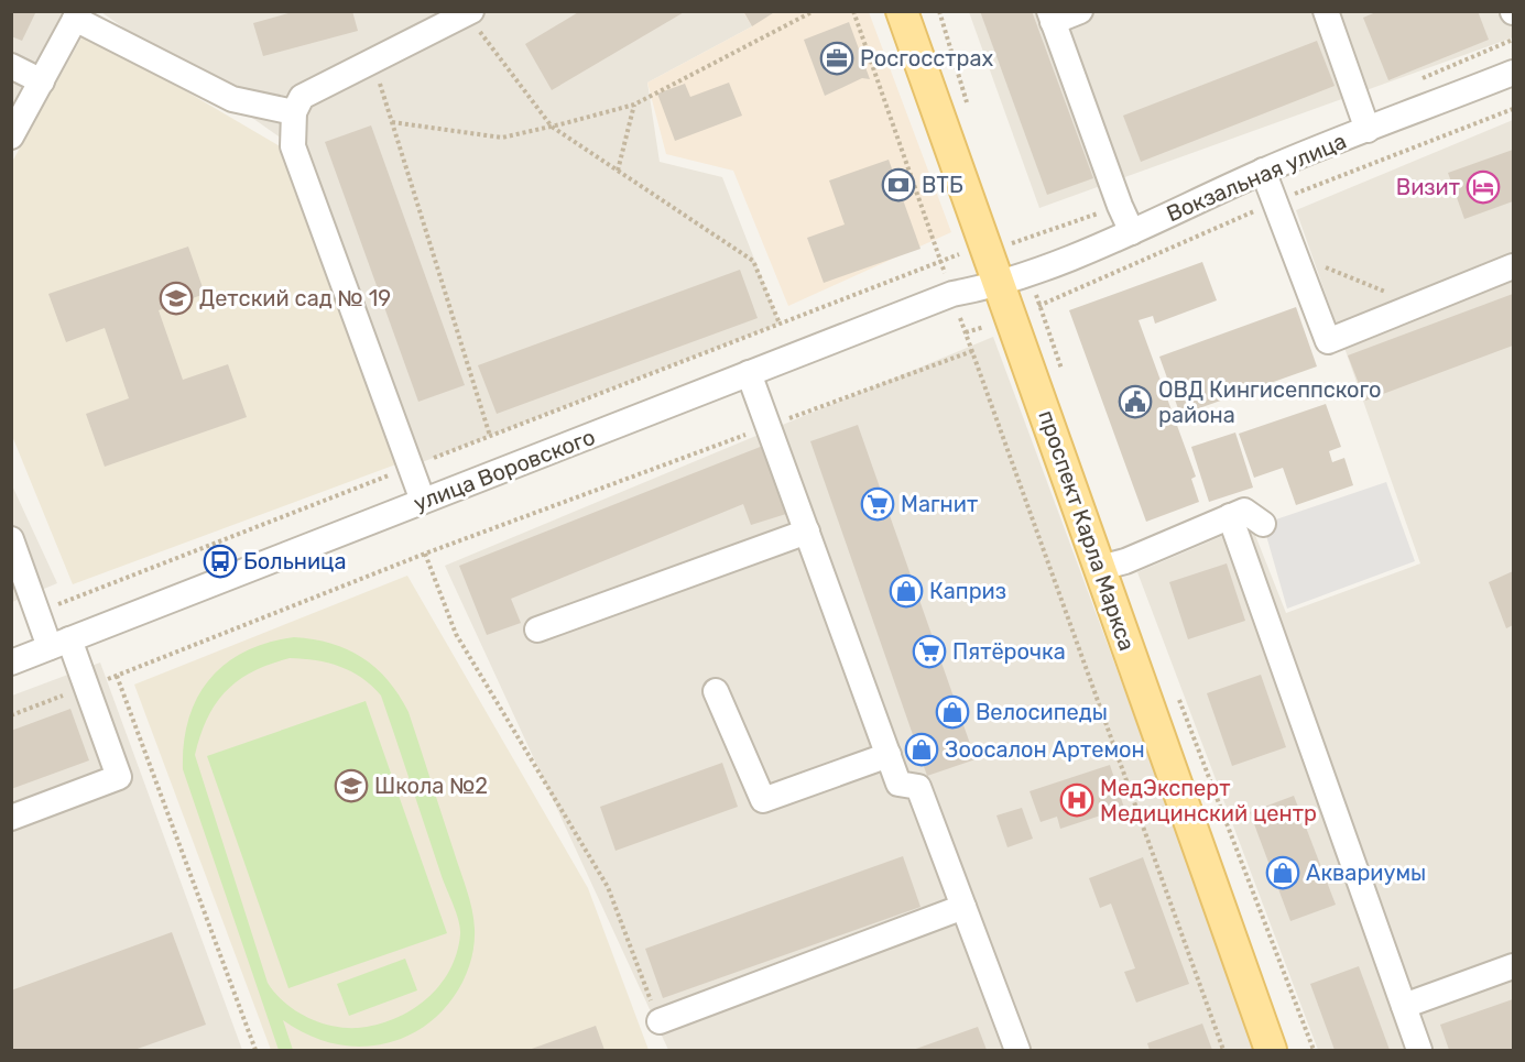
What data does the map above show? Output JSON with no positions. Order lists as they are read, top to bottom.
{
  "streets": {
    "main road": ["проспект Карла Маркса"],
    "street": ["Вокзальная улица", "улица Воровского"]
  },
  "crossings": [
    ["Вокзальная улица", "улица Воровского"],
    ["Вокзальная улица", "проспект Карла Маркса"],
    ["улица Воровского", "проспект Карла Маркса"]
  ],
  "places": {
    "office": ["Росгосстрах"],
    "bank": ["ВТБ"],
    "hotel": ["Визит"],
    "school or university": ["Детский сад № 19", "Школа №2"],
    "public building": ["ОВД Кингисеппского района"],
    "supermarket": ["Магнит", "Пятёрочка"],
    "bus stop": ["Больница"],
    "shop": [
      "Каприз",
      "Велосипеды",
      "Зоосалон Артемон",
      "Аквариумы"
    ],
    "hospital": ["МедЭксперт Медицинский центр"]
  }
}
